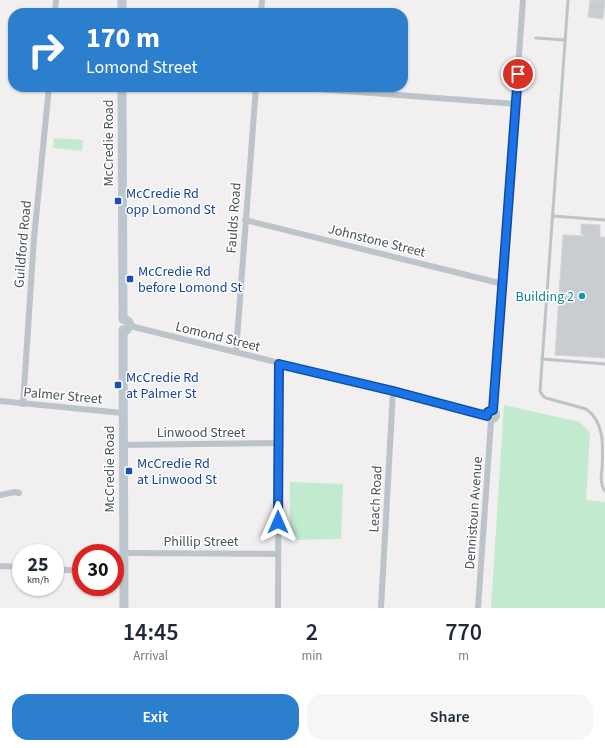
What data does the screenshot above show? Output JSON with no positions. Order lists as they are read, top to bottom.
{
  "streets": {
    "main road": ["McCredie Road"],
    "street": [
      "Faulds Road",
      "Johnstone Street",
      "Guildford Road",
      "Lomond Street",
      "Palmer Street",
      "Linwood Street",
      "Leach Road",
      "Dennistoun Avenue",
      "Phillip Street"
    ]
  },
  "crossings": [
    ["McCredie Road", "Lomond Street"],
    ["McCredie Road", "Palmer Street"],
    ["McCredie Road", "Linwood Street"],
    ["Faulds Road", "Johnstone Street"],
    ["Faulds Road", "Lomond Street"],
    ["Guildford Road", "Palmer Street"],
    ["Lomond Street", "Leach Road"],
    ["Lomond Street", "Dennistoun Avenue"]
  ],
  "places": {
    "transit": [
      "McCredie Rd opp Lomond St",
      "McCredie Rd before Lomond St",
      "McCredie Rd at Palmer St",
      "McCredie Rd at Linwood St"
    ],
    "other": ["Building 2"]
  },
  "page": {
    "turn": ["170 m", "Lomond Street"],
    "speed": "25 km/h",
    "limit": "30",
    "eta": [
      "14:45",
      "Arrival",
      "2",
      "min",
      "770",
      "m"
    ],
    "buttons": ["Exit", "Share"]
  }
}
